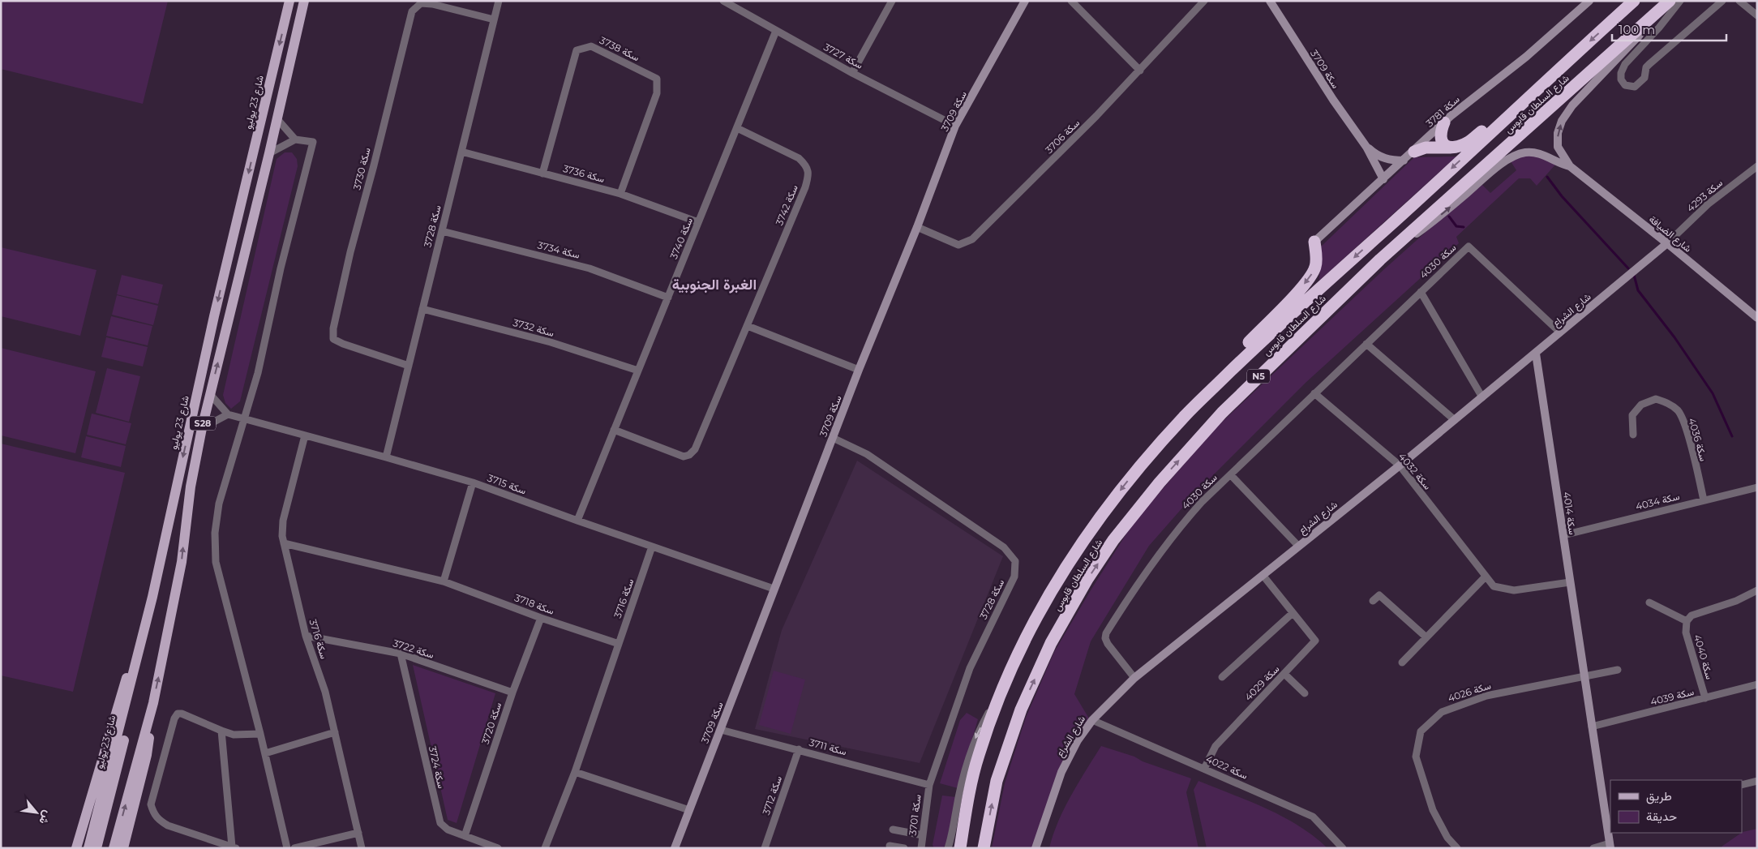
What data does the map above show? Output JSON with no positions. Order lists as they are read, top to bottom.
{
  "streets": {
    "highway": ["شارع السلطان قابوس", "N5"],
    "main road": ["شارع 23 يوليو", "S28"],
    "street": [
      "سكة 3738",
      "سكة 3727",
      "سكة 3709",
      "سكة 3781",
      "سكة 3706",
      "سكة 3730",
      "سكة 3736",
      "سكة 4293",
      "سكة 3742",
      "سكة 3728",
      "شارع الضيافة",
      "سكة 3740",
      "سكة 3734",
      "سكة 4030",
      "شارع الشراع",
      "سكة 3732",
      "سكة 4036",
      "سكة 4032",
      "سكة 3715",
      "سكة 4034",
      "سكة 4014",
      "سكة 3716",
      "سكة 3718",
      "سكة 3722",
      "سكة 4040",
      "سكة 4029",
      "سكة 4026",
      "سكة 4039",
      "سكة 3720",
      "سكة 3711",
      "سكة 3724",
      "سكة 4022",
      "سكة 3712",
      "سكة 3701"
    ]
  },
  "crossings": [
    ["سكة 3738", "سكة 3736"],
    ["سكة 3727", "سكة 3709"],
    ["سكة 3727", "سكة 3740"],
    ["سكة 3709", "سكة 3781"],
    ["سكة 3709", "سكة 3706"],
    ["سكة 3709", "سكة 3728"],
    ["سكة 3709", "سكة 3715"],
    ["سكة 3709", "سكة 3711"],
    ["سكة 3730", "سكة 3728"],
    ["سكة 3736", "سكة 3728"],
    ["سكة 3736", "سكة 3740"],
    ["سكة 4293", "شارع الضيافة"],
    ["سكة 4293", "شارع الشراع"],
    ["سكة 3742", "سكة 3740"],
    ["سكة 3728", "سكة 3734"],
    ["سكة 3728", "سكة 3732"],
    ["سكة 3728", "سكة 3715"],
    ["سكة 3728", "سكة 3711"],
    ["سكة 3728", "سكة 3701"],
    ["شارع الضيافة", "شارع الشراع"],
    ["سكة 3740", "سكة 3734"],
    ["سكة 3740", "سكة 3732"],
    ["سكة 3740", "سكة 3715"],
    ["سكة 4030", "شارع الشراع"],
    ["سكة 4030", "سكة 4032"],
    ["شارع الشراع", "سكة 4032"],
    ["شارع الشراع", "سكة 4014"],
    ["شارع الشراع", "سكة 4029"],
    ["شارع الشراع", "سكة 4022"],
    ["سكة 4036", "سكة 4034"],
    ["سكة 4032", "سكة 4014"],
    ["سكة 3715", "سكة 3716"],
    ["سكة 4034", "سكة 4014"],
    ["سكة 4014", "سكة 4026"],
    ["سكة 4014", "سكة 4039"],
    ["سكة 3716", "سكة 3718"],
    ["سكة 3716", "سكة 3722"],
    ["سكة 3718", "سكة 3720"],
    ["سكة 3722", "سكة 3720"],
    ["سكة 3722", "سكة 3724"],
    ["سكة 4040", "سكة 4039"],
    ["سكة 4029", "سكة 4022"],
    ["سكة 3720", "سكة 3724"],
    ["سكة 3711", "سكة 3712"],
    ["سكة 3711", "سكة 3701"]
  ],
  "districts": ["الغبرة الجنوبية"],
  "legend": ["طريق", "حديقة"],
  "scale_bar": "100 m",
  "north": "bottom right"
}
